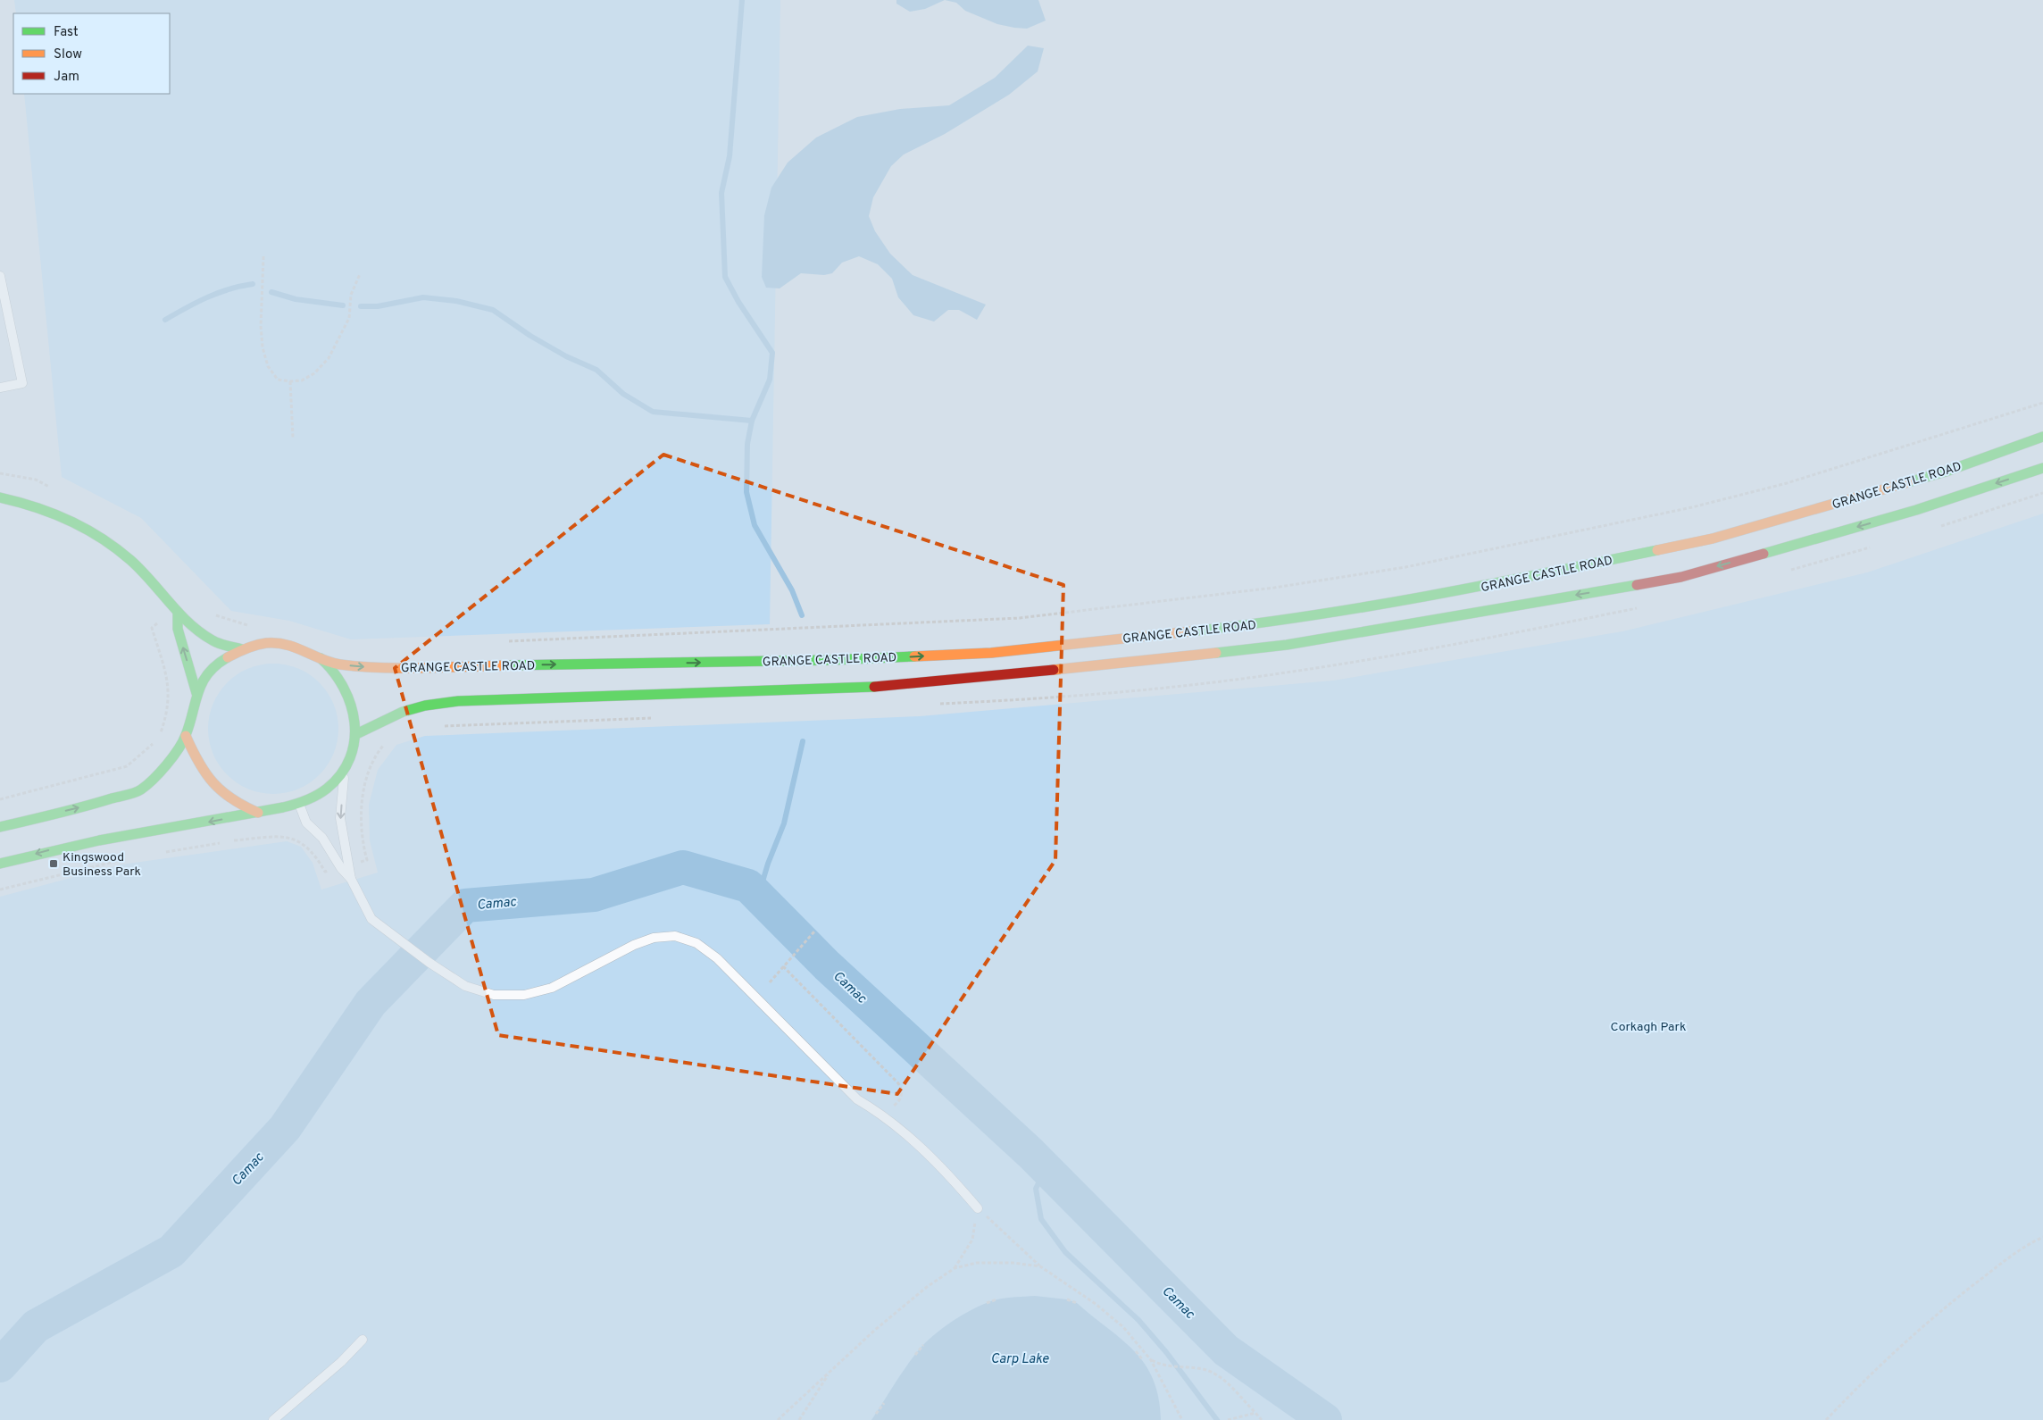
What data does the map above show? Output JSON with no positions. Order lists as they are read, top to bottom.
{
  "streets": {
    "main road": ["GRANGE CASTLE ROAD"]
  },
  "water": ["Camac", "Carp Lake"],
  "parks": ["Corkagh Park"],
  "places": {
    "transit": ["Kingswood Business Park"]
  },
  "legend": ["Fast", "Slow", "Jam"]
}
